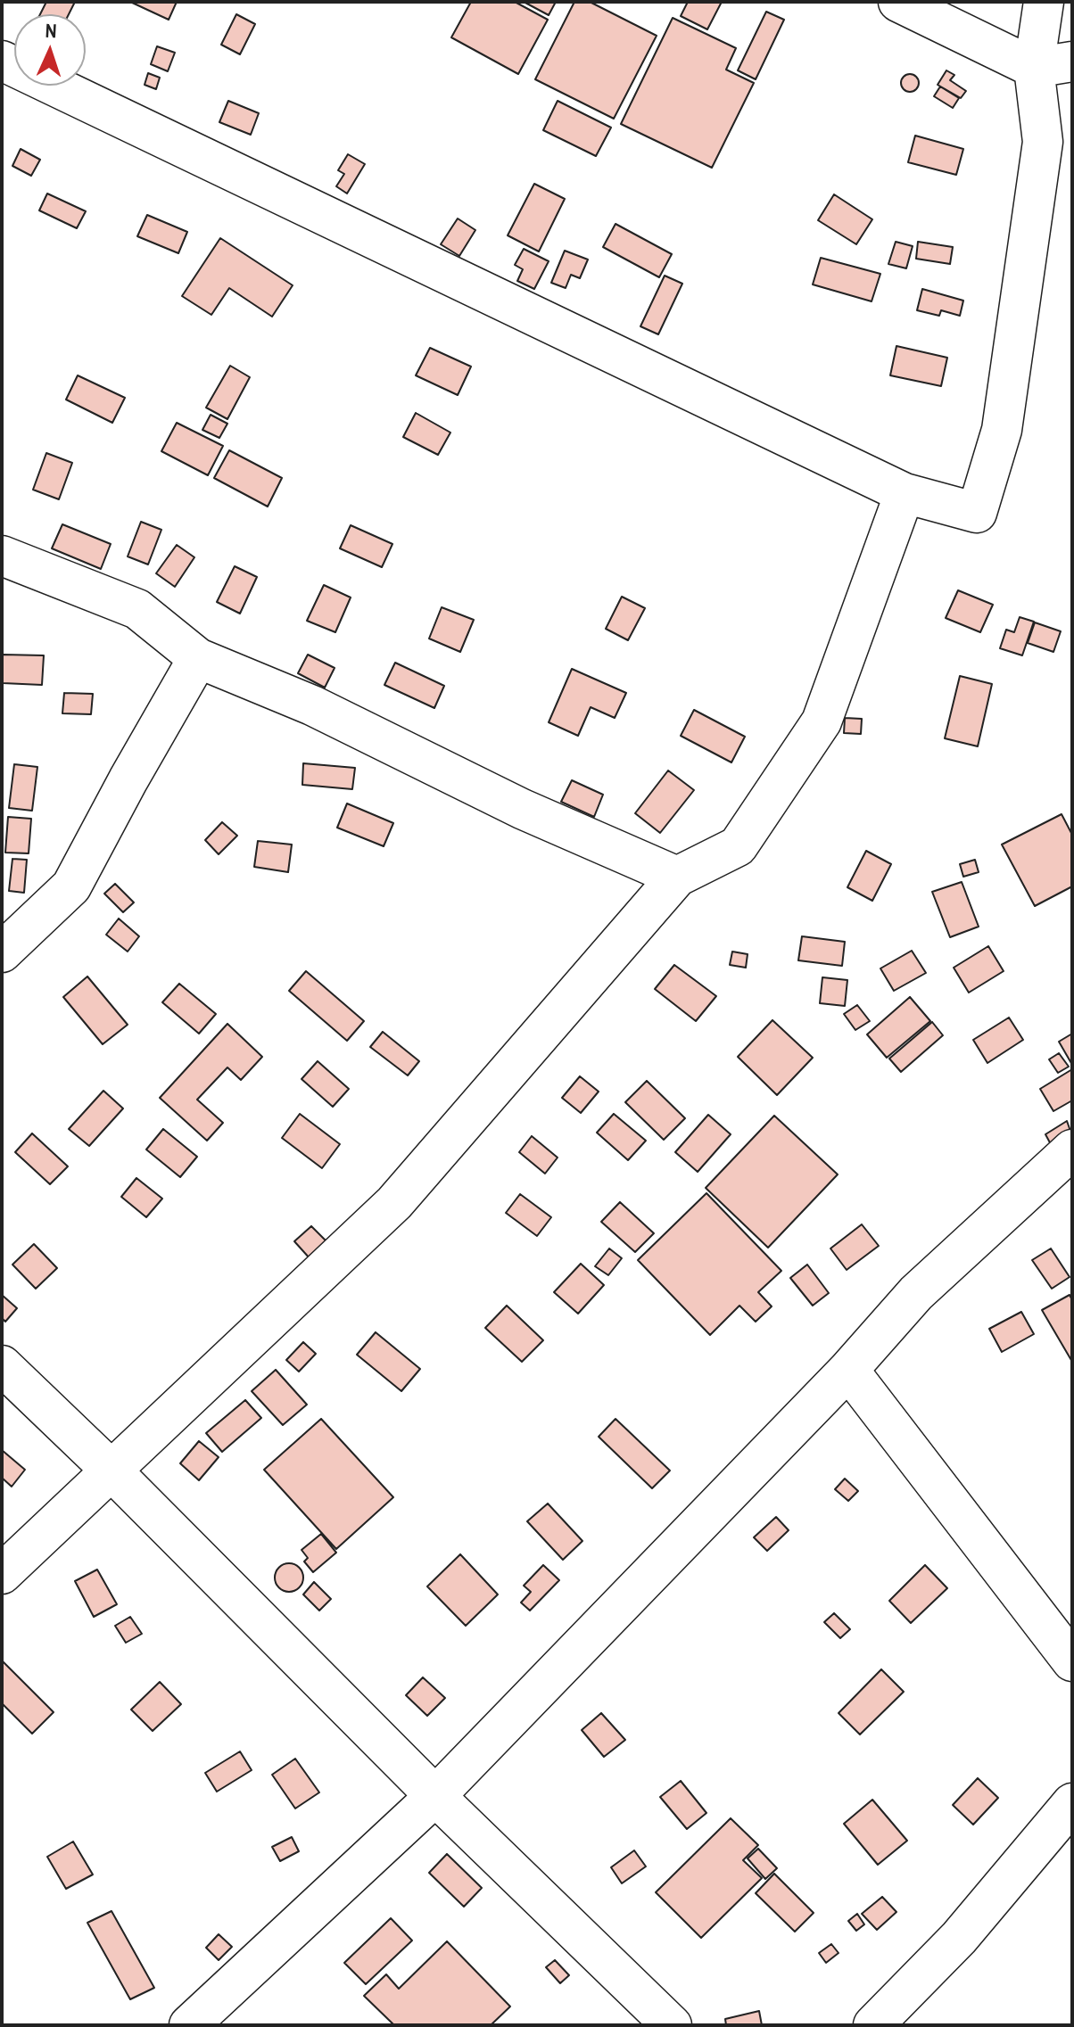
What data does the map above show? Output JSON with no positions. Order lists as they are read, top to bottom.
{
  "north": "top"
}
